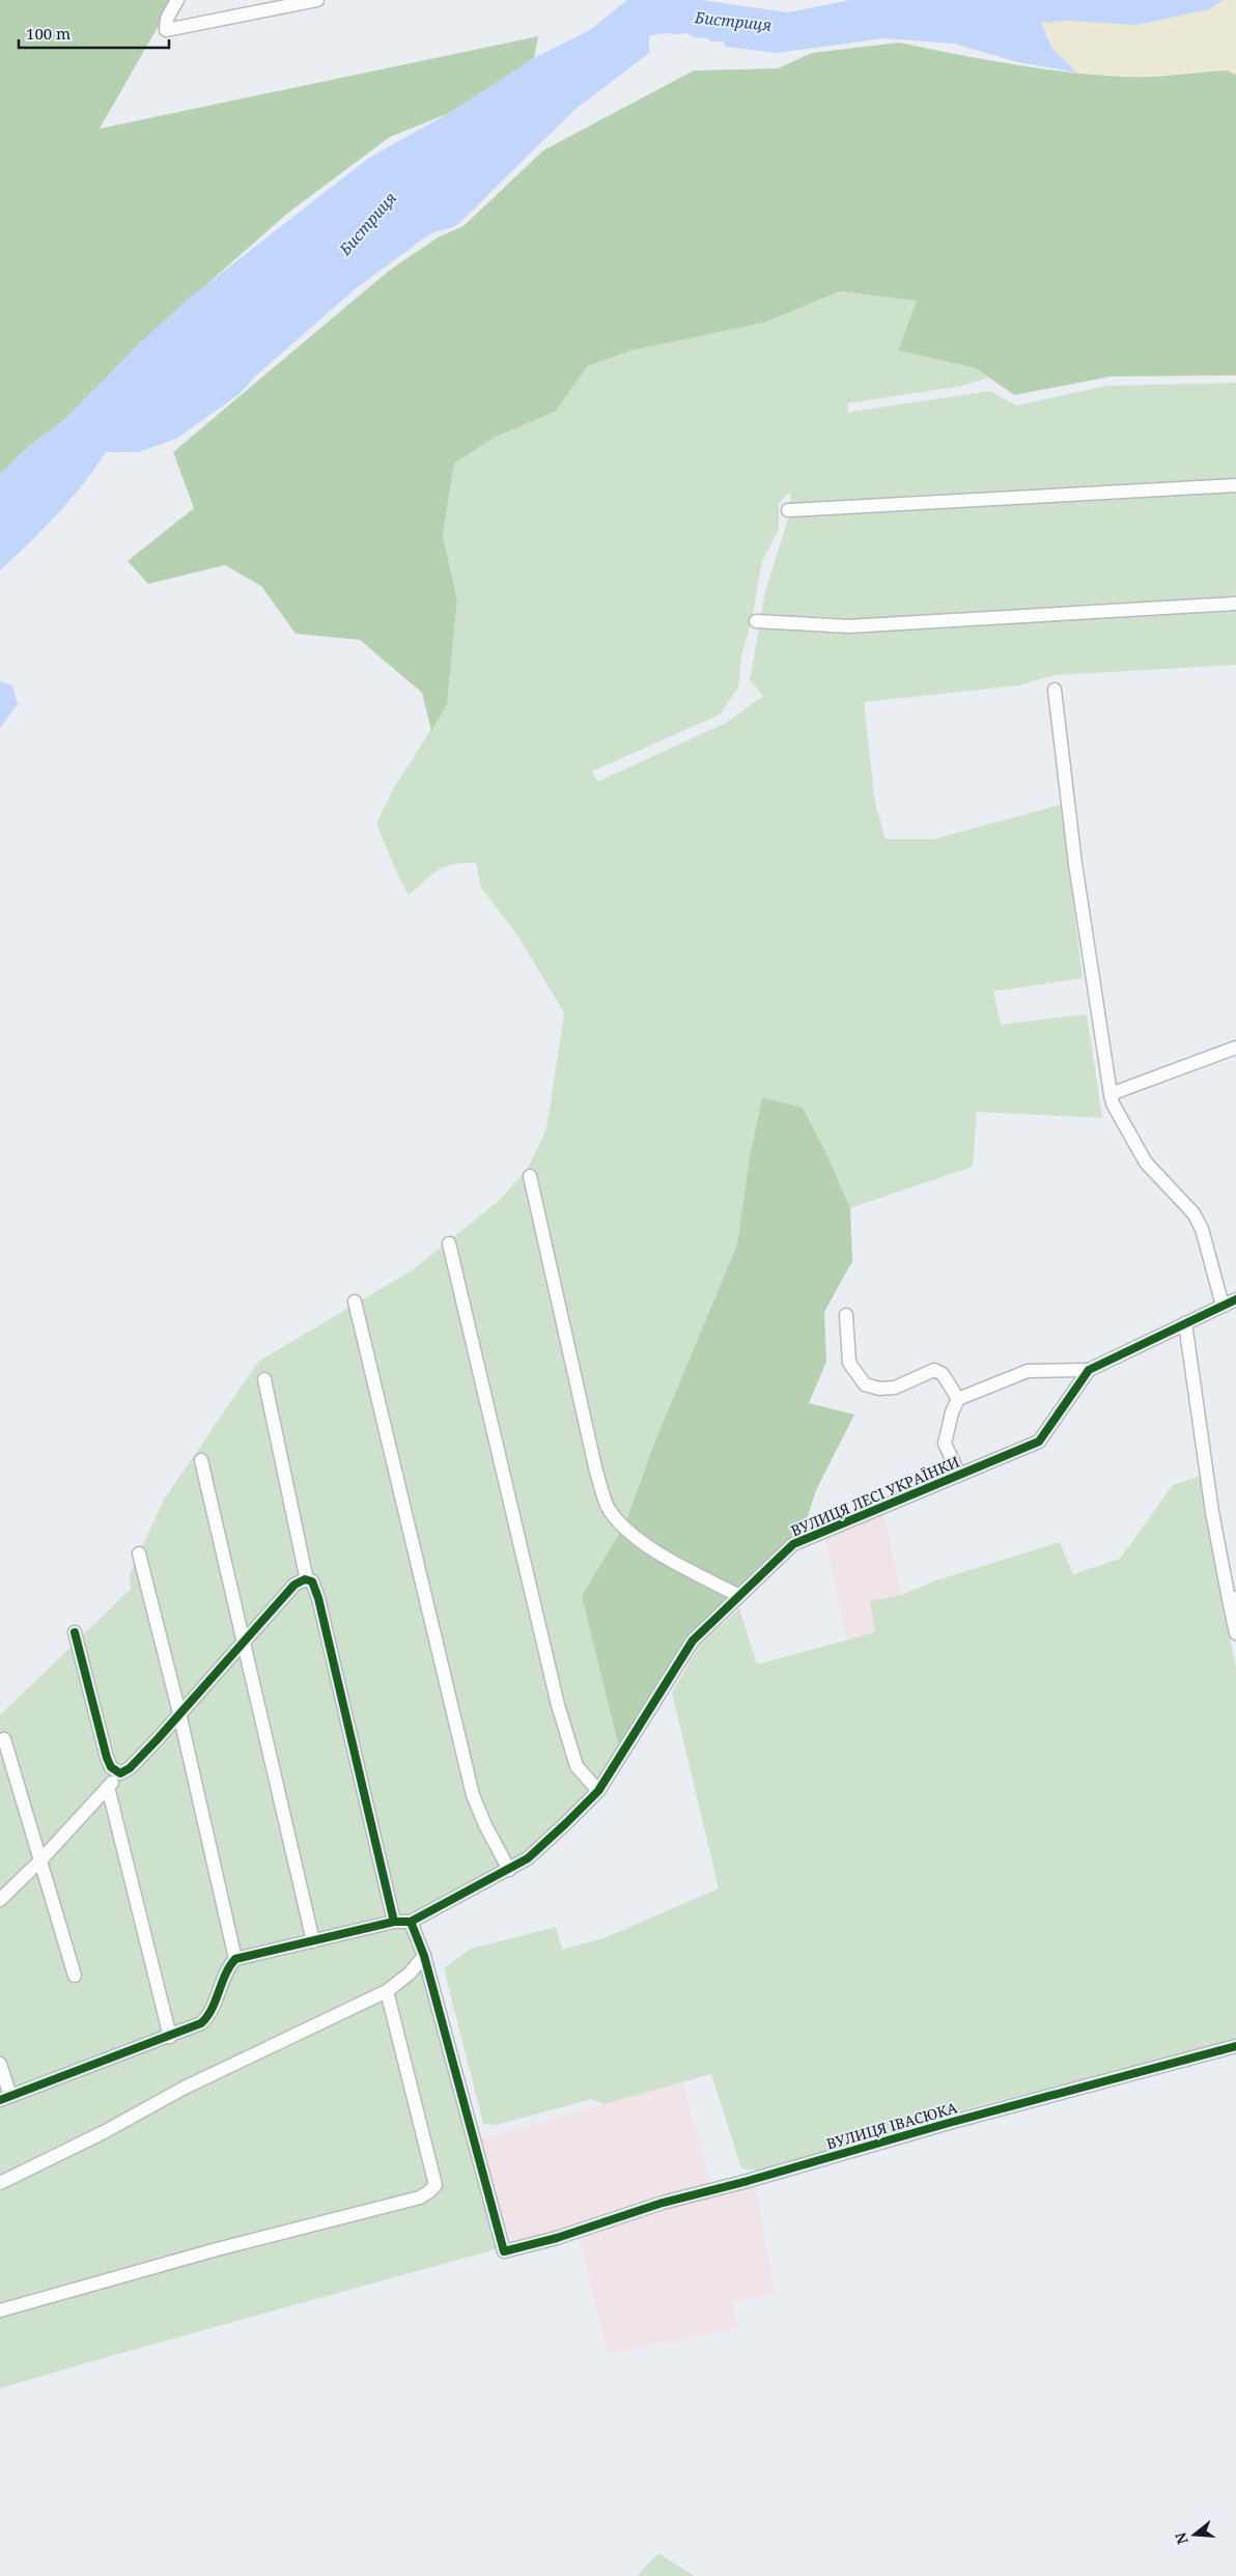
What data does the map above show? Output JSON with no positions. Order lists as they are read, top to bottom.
{
  "streets": {
    "street": ["ВУЛИЦЯ ЛЕСІ УКРАЇНКИ", "ВУЛИЦЯ ІВАСЮКА"]
  },
  "water": ["Бистриця"],
  "scale_bar": "100 m",
  "north": "left"
}
